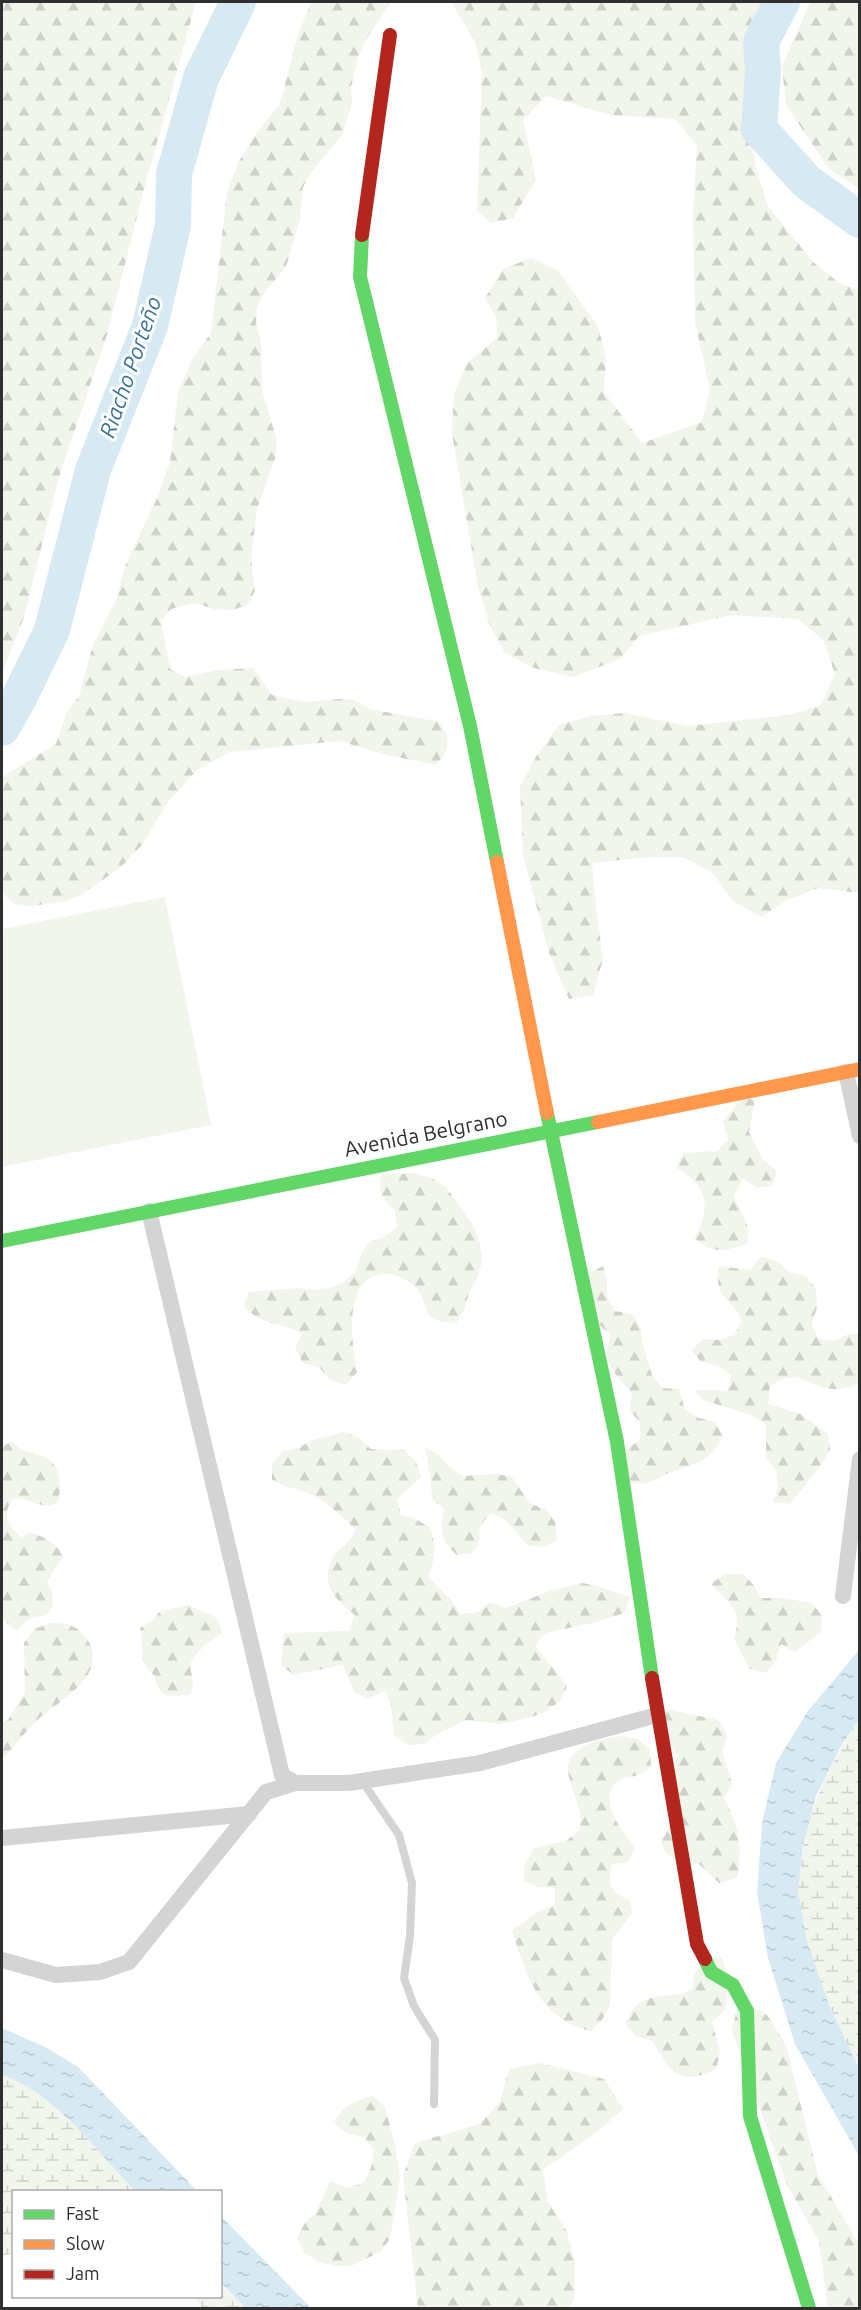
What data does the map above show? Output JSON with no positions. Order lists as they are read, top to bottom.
{
  "streets": {
    "street": ["Avenida Belgrano"]
  },
  "water": ["Riacho Porteño"],
  "legend": ["Fast", "Slow", "Jam"]
}
